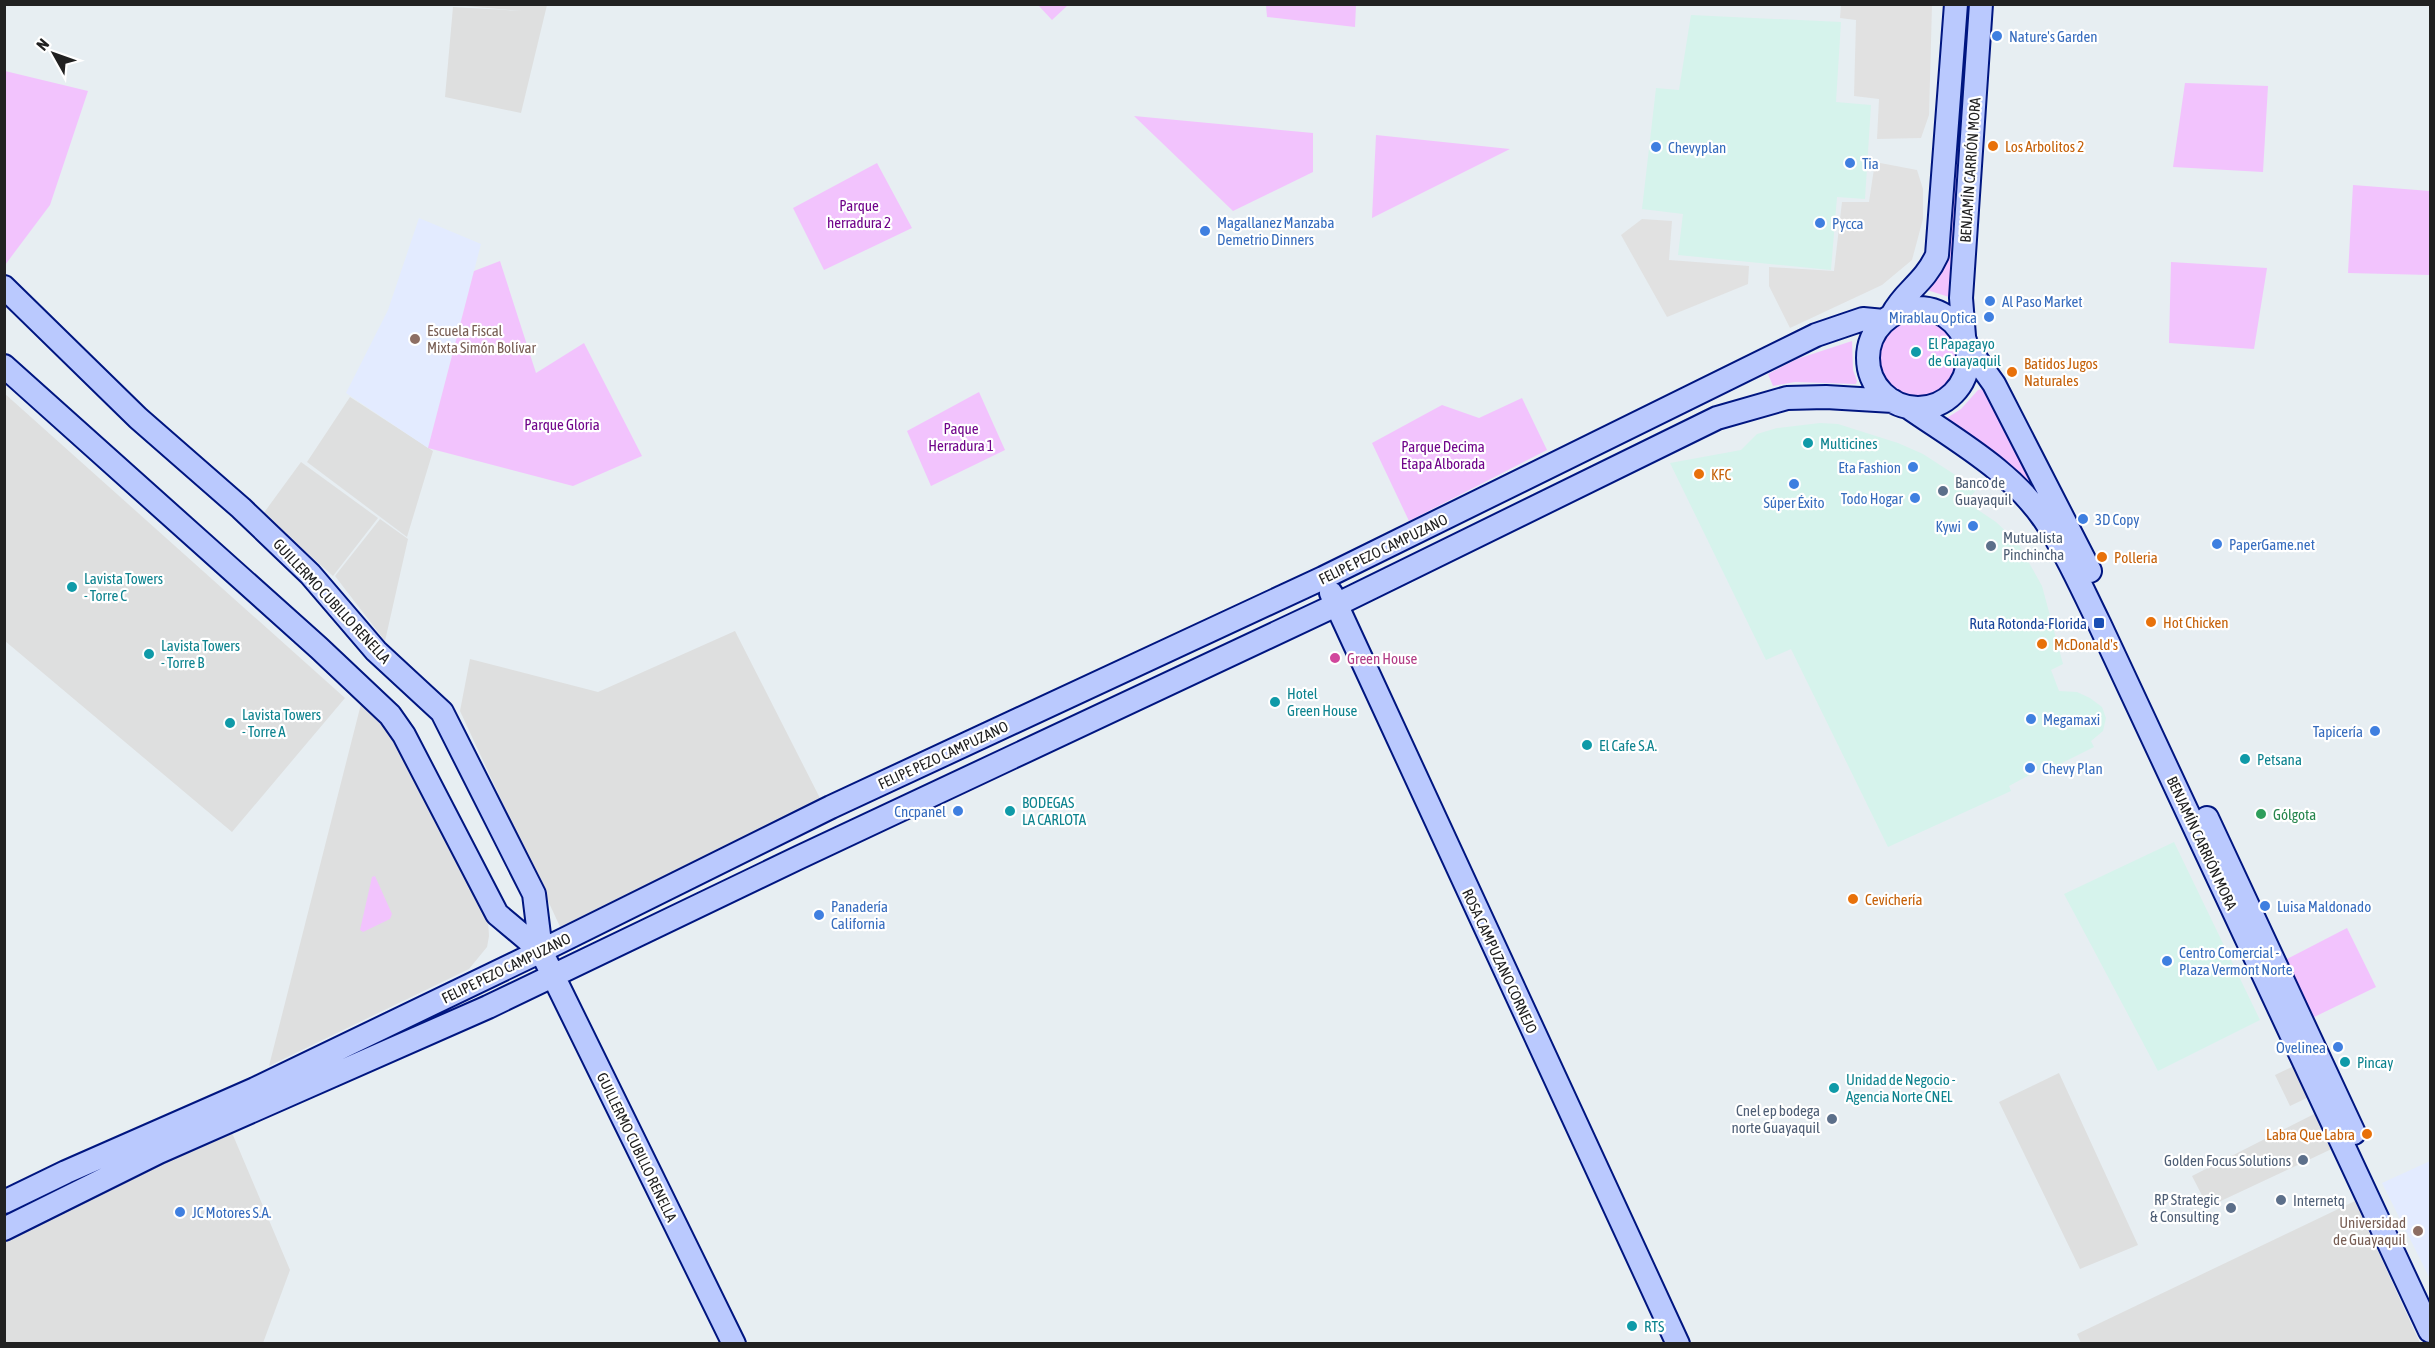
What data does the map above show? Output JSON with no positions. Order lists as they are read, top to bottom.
{
  "streets": {
    "main road": [
      "BENJAMÍN CARRIÓN MORA",
      "FELIPE PEZO CAMPUZANO",
      "GUILLERMO CUBILLO RENELLA",
      "ROSA CAMPUZANO CORNEJO"
    ]
  },
  "crossings": [
    ["BENJAMÍN CARRIÓN MORA", "FELIPE PEZO CAMPUZANO"],
    ["FELIPE PEZO CAMPUZANO", "GUILLERMO CUBILLO RENELLA"],
    ["FELIPE PEZO CAMPUZANO", "ROSA CAMPUZANO CORNEJO"]
  ],
  "parks": [
    "Parque herradura 2",
    "Parque Gloria",
    "Paque Herradura 1",
    "Parque Decima Etapa Alborada"
  ],
  "places": {
    "other": [
      "Nature's Garden",
      "Los Arbolitos 2",
      "Chevyplan",
      "Tia",
      "Pycca",
      "Magallanez Manzaba Demetrio Dinners",
      "Al Paso Market",
      "Mirablau Optica",
      "Escuela Fiscal Mixta Simón Bolívar",
      "El Papagayo de Guayaquil",
      "Batidos Jugos Naturales",
      "Multicines",
      "Eta Fashion",
      "KFC",
      "Súper Éxito",
      "Banco de Guayaquil",
      "Todo Hogar",
      "3D Copy",
      "Kywi",
      "PaperGame.net",
      "Mutualista Pinchincha",
      "Polleria",
      "Lavista Towers - Torre C",
      "Hot Chicken",
      "McDonald's",
      "Lavista Towers - Torre B",
      "Green House",
      "Hotel Green House",
      "Megamaxi",
      "Lavista Towers - Torre A",
      "Tapicería",
      "El Cafe S.A.",
      "Petsana",
      "Chevy Plan",
      "Cncpanel",
      "BODEGAS LA CARLOTA",
      "Gólgota",
      "Cevichería",
      "Luisa Maldonado",
      "Panadería California",
      "Centro Comercial - Plaza Vermont Norte",
      "Ovelinea",
      "Pincay",
      "Unidad de Negocio - Agencia Norte CNEL",
      "Cnel ep bodega norte Guayaquil",
      "Labra Que Labra",
      "Golden Focus Solutions",
      "Internetq",
      "RP Strategic & Consulting",
      "JC Motores S.A.",
      "Universidad de Guayaquil",
      "RTS"
    ],
    "transit": ["Ruta Rotonda-Florida"]
  },
  "north": "top left"
}
